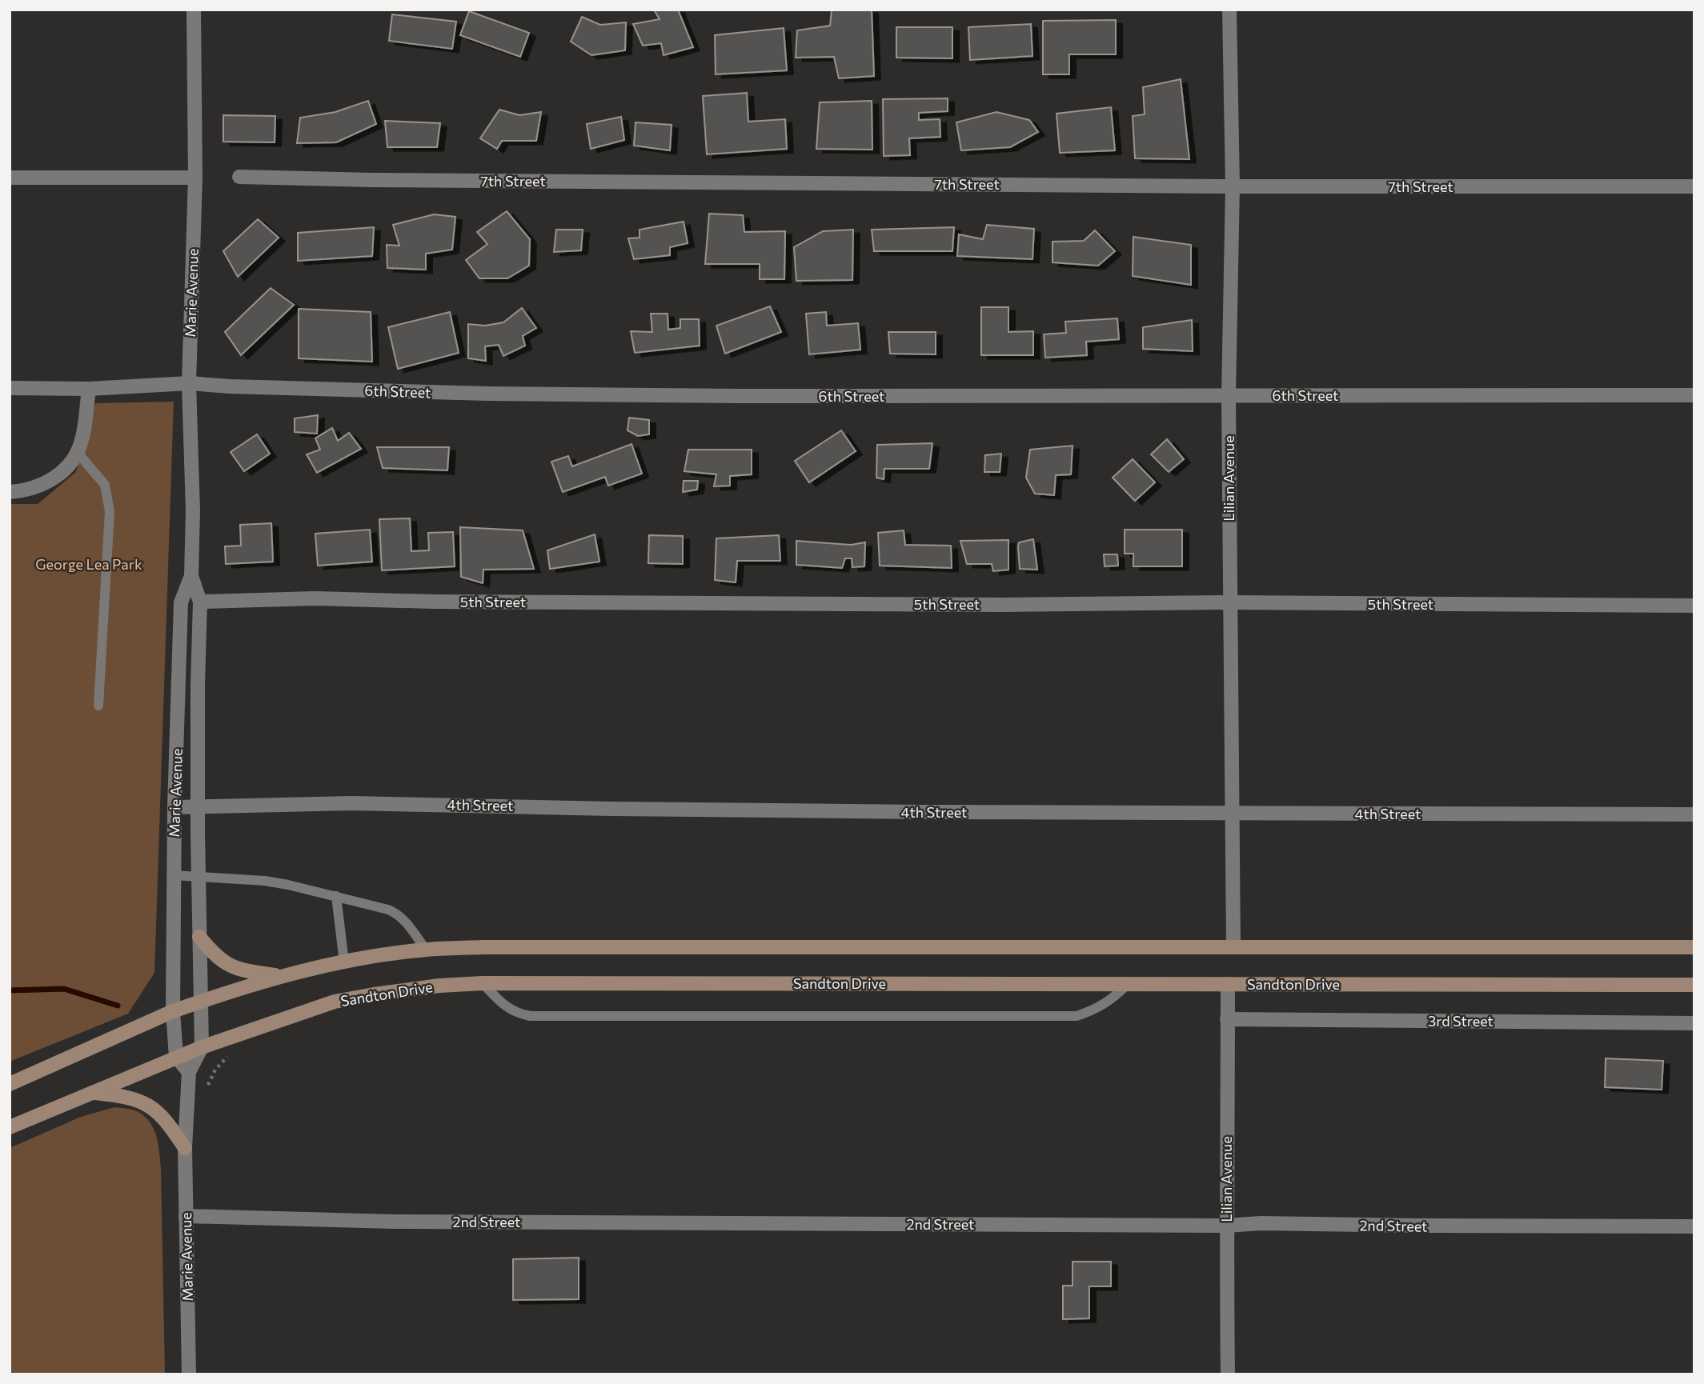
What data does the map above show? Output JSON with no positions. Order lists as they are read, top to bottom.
{
  "streets": {
    "main road": ["Sandton Drive"],
    "street": [
      "7th Street",
      "Marie Avenue",
      "6th Street",
      "Lilian Avenue",
      "5th Street",
      "4th Street",
      "3rd Street",
      "2nd Street"
    ]
  },
  "crossings": [
    ["7th Street", "Lilian Avenue"],
    ["Marie Avenue", "6th Street"],
    ["Marie Avenue", "5th Street"],
    ["Marie Avenue", "4th Street"],
    ["Marie Avenue", "Sandton Drive"],
    ["Marie Avenue", "2nd Street"],
    ["6th Street", "Lilian Avenue"],
    ["Lilian Avenue", "5th Street"],
    ["Lilian Avenue", "4th Street"],
    ["Lilian Avenue", "Sandton Drive"],
    ["Lilian Avenue", "3rd Street"],
    ["Lilian Avenue", "2nd Street"]
  ],
  "parks": ["George Lea Park"]
}
